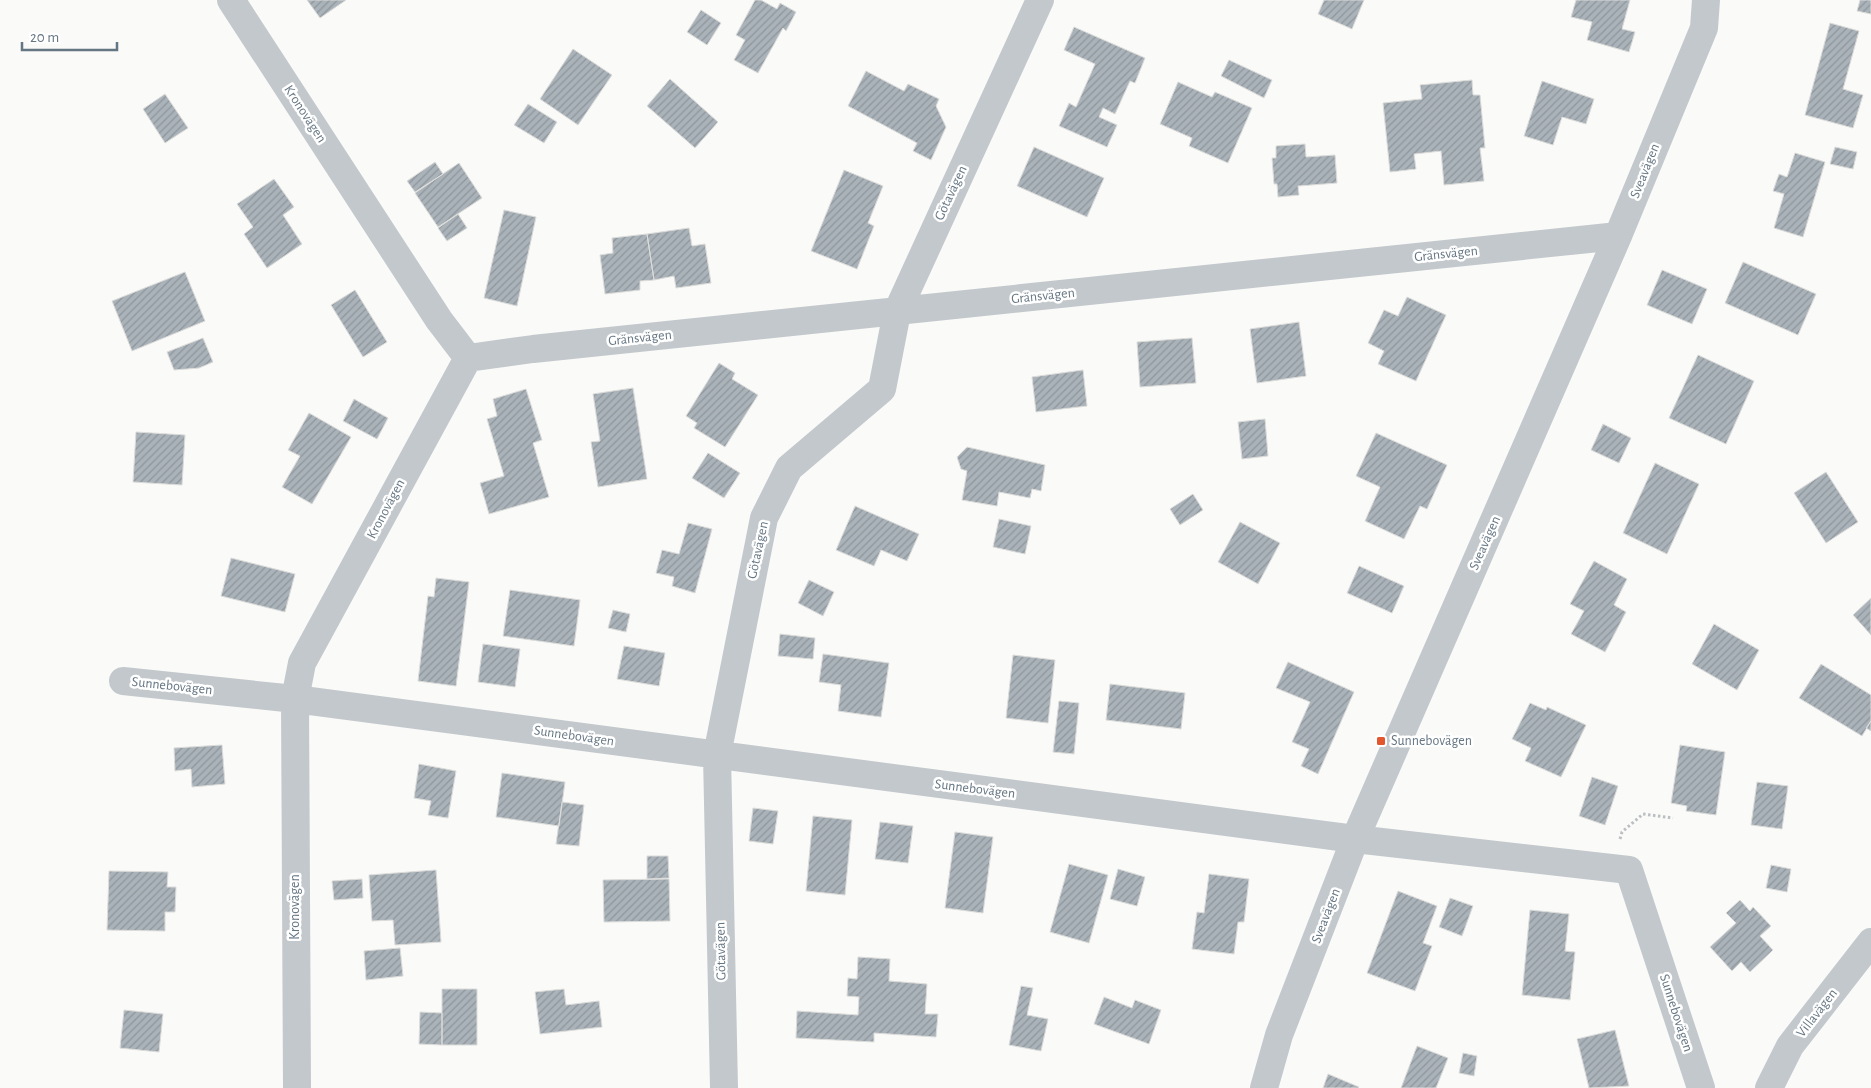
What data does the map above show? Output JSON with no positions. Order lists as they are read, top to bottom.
{
  "streets": {
    "street": [
      "Kronovägen",
      "Sveavägen",
      "Götavägen",
      "Gränsvägen",
      "Sunnebovägen",
      "Villavägen"
    ]
  },
  "crossings": [
    ["Kronovägen", "Gränsvägen"],
    ["Kronovägen", "Sunnebovägen"],
    ["Sveavägen", "Gränsvägen"],
    ["Sveavägen", "Sunnebovägen"],
    ["Götavägen", "Gränsvägen"],
    ["Götavägen", "Sunnebovägen"]
  ],
  "places": {
    "transit": ["Sunnebovägen"]
  },
  "scale_bar": "20 m"
}
